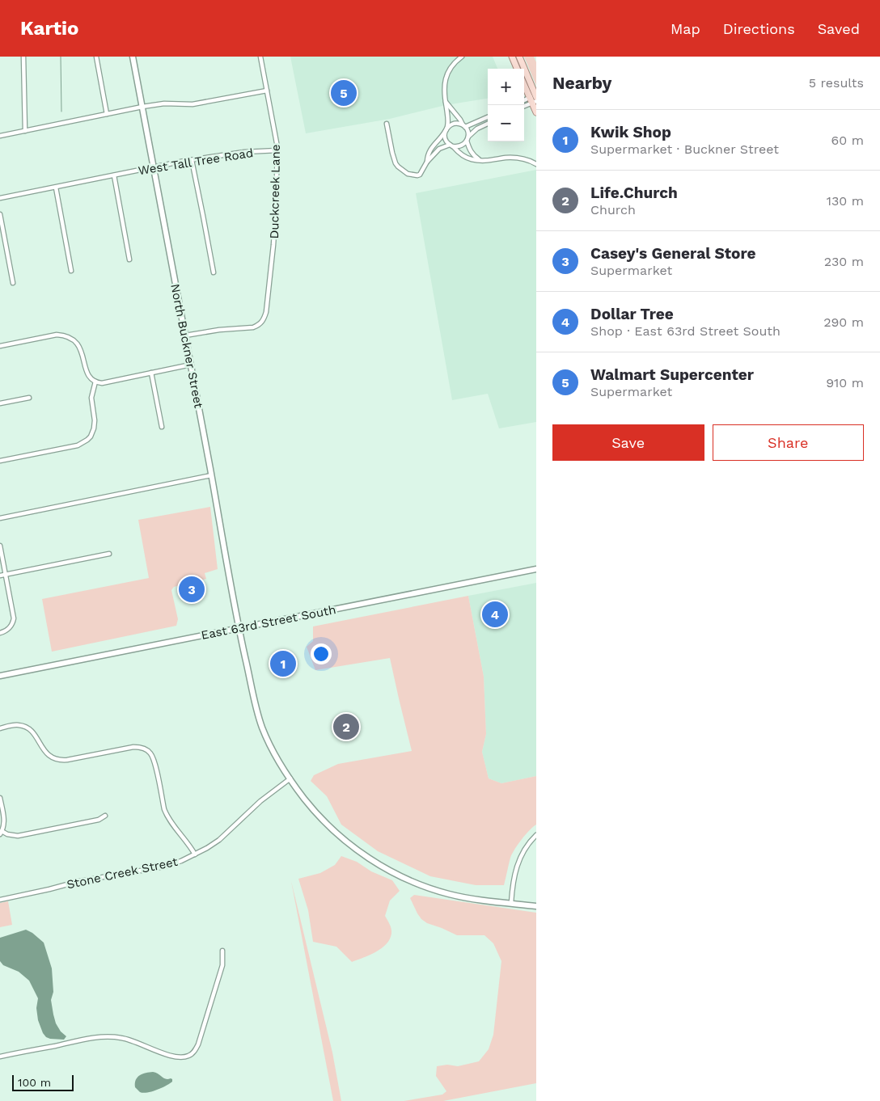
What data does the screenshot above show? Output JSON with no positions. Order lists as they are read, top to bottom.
{
  "streets": {
    "main road": ["North Buckner Street", "East 63rd Street South"],
    "street": ["West Tall Tree Road", "Duckcreek Lane", "Stone Creek Street"]
  },
  "crossings": [
    ["West Tall Tree Road", "Duckcreek Lane"],
    ["West Tall Tree Road", "North Buckner Street"],
    ["Duckcreek Lane", "North Buckner Street"],
    ["North Buckner Street", "East 63rd Street South"],
    ["North Buckner Street", "Stone Creek Street"]
  ],
  "scale_bar": "100 m",
  "page": {
    "header": "Kartio",
    "nav": ["Map", "Directions", "Saved"],
    "heading": ["Nearby", "5 results"],
    "map_buttons": ["+", "−"],
    "pins": [
      "5",
      "3",
      "4",
      "1",
      "2"
    ],
    "list": [
      {
        "mark": "1",
        "name": "Kwik Shop",
        "note": "Supermarket · Buckner Street",
        "value": "60 m"
      },
      {
        "mark": "2",
        "name": "Life.Church",
        "note": "Church",
        "value": "130 m"
      },
      {
        "mark": "3",
        "name": "Casey's General Store",
        "note": "Supermarket",
        "value": "230 m"
      },
      {
        "mark": "4",
        "name": "Dollar Tree",
        "note": "Shop · East 63rd Street South",
        "value": "290 m"
      },
      {
        "mark": "5",
        "name": "Walmart Supercenter",
        "note": "Supermarket",
        "value": "910 m"
      }
    ],
    "buttons": ["Save", "Share"],
    "scale": "100 m"
  }
}
